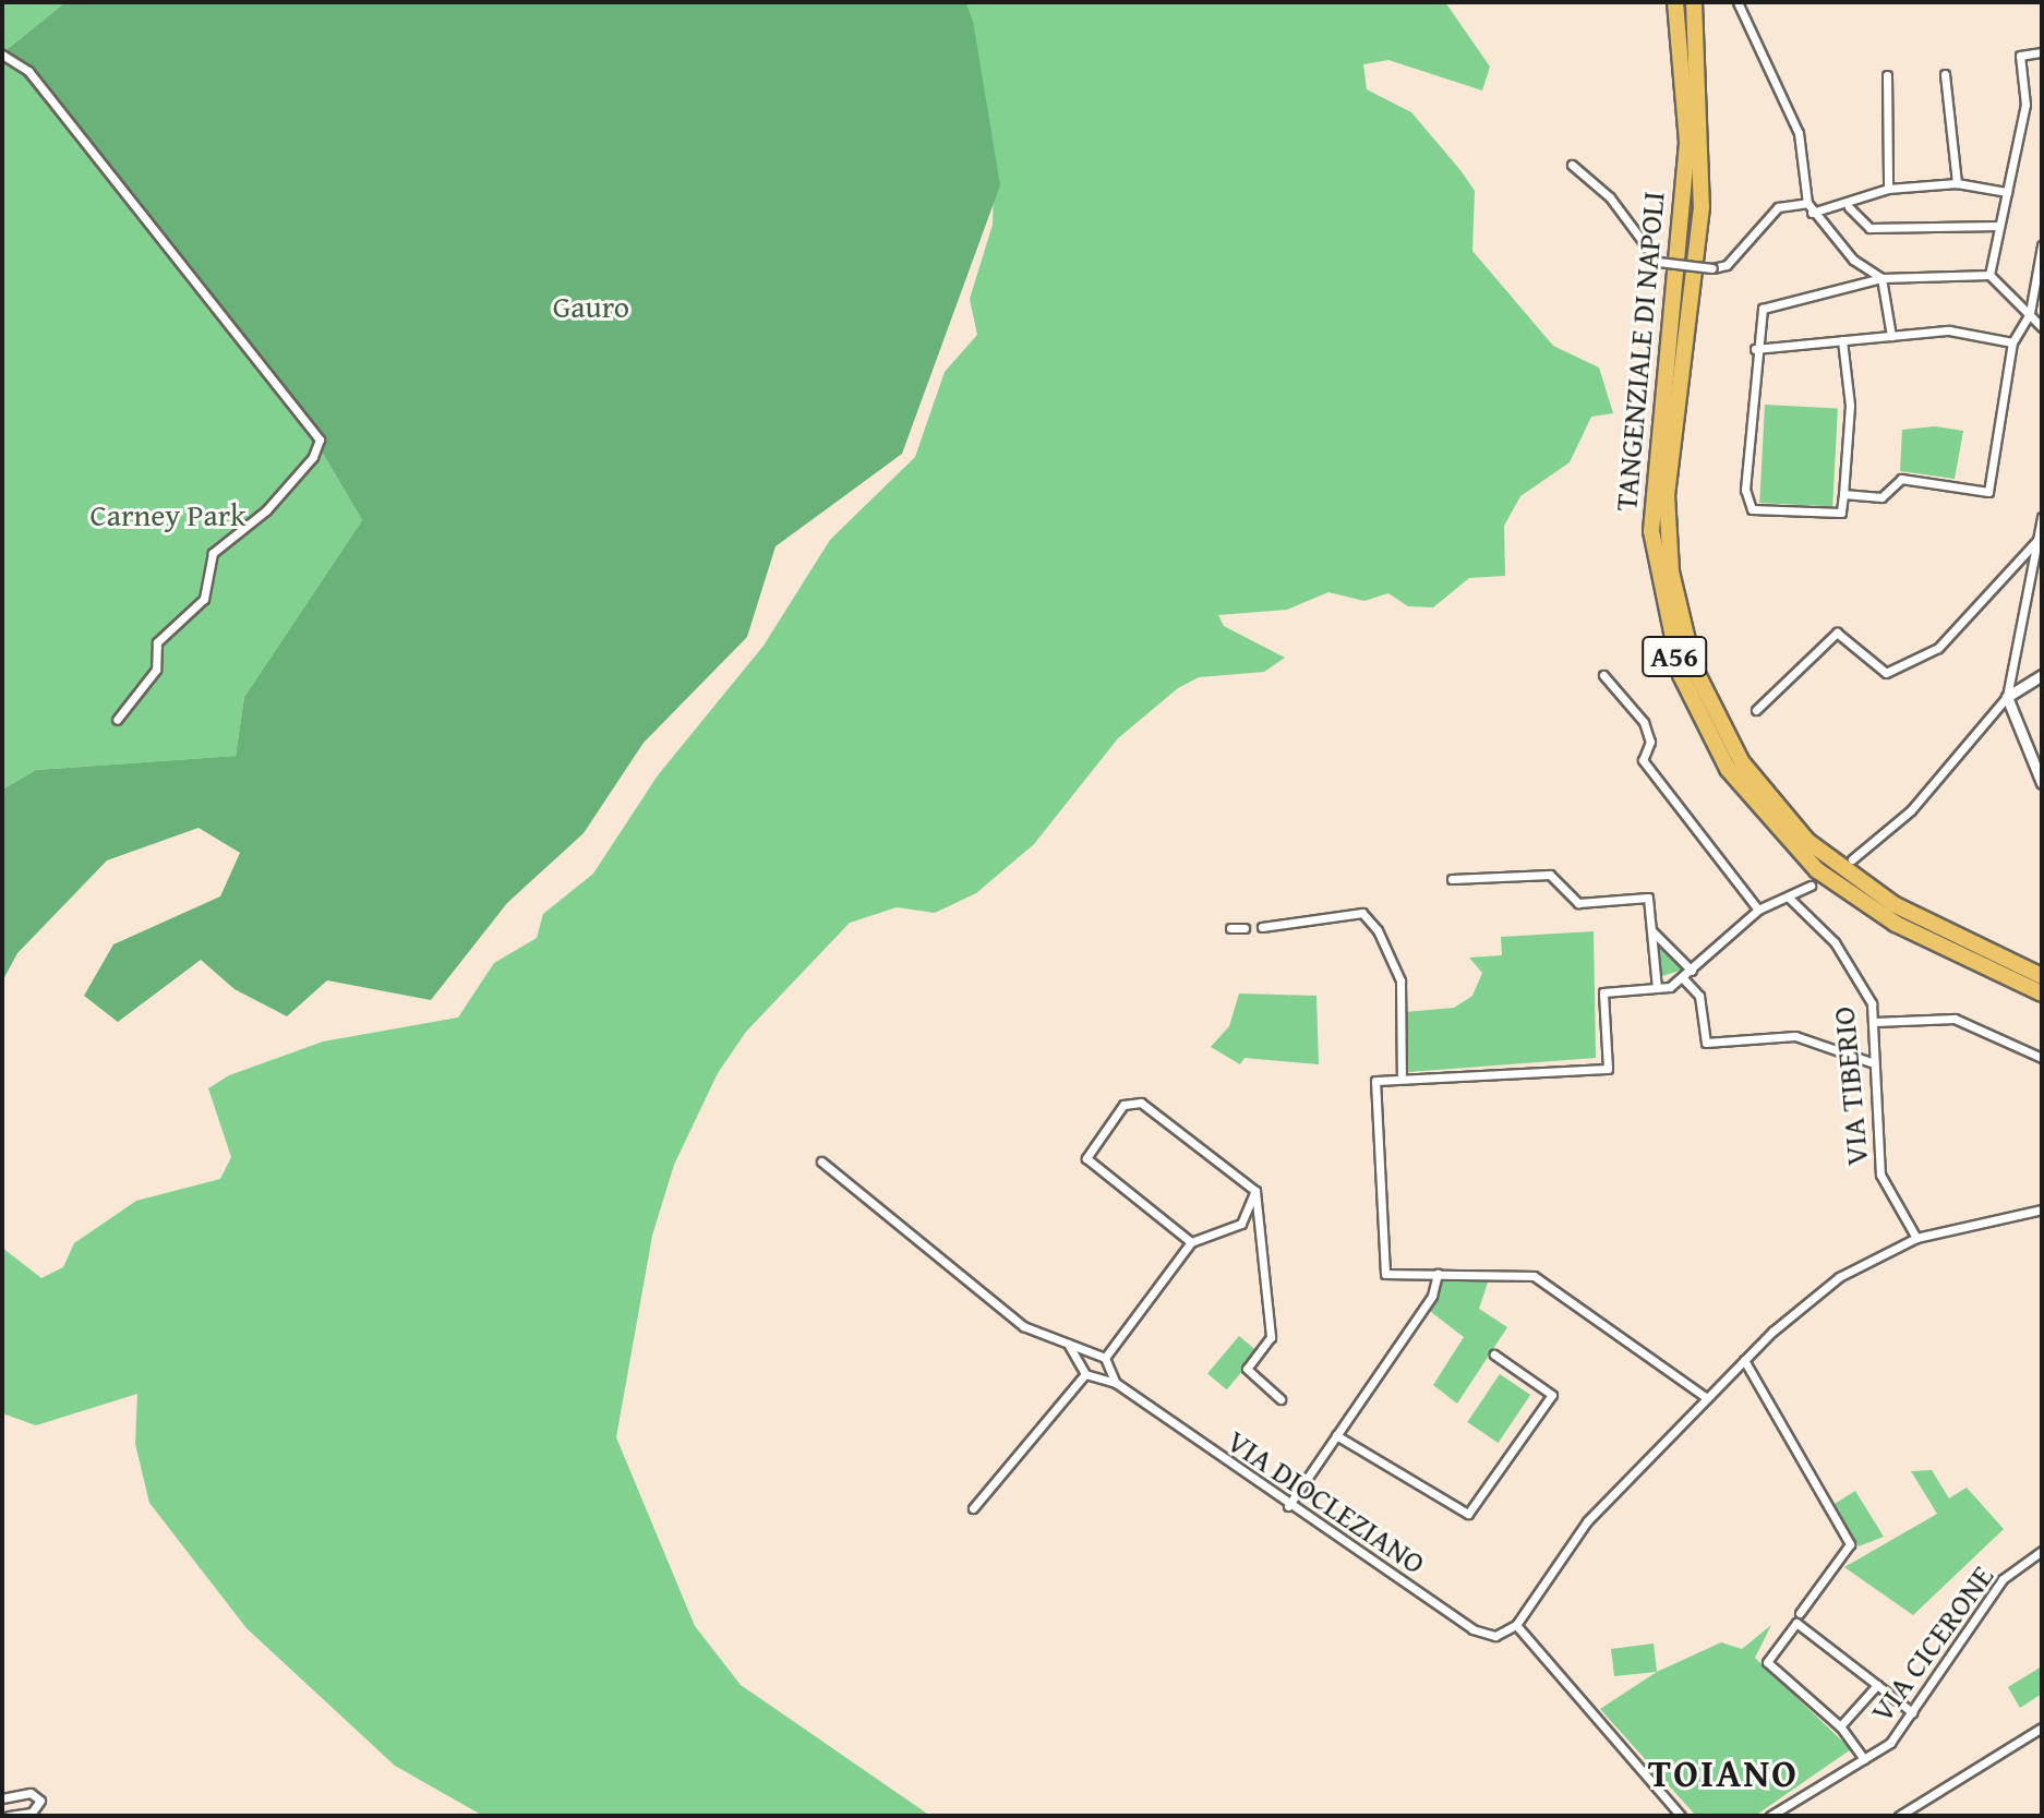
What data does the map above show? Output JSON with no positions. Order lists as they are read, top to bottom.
{
  "streets": {
    "highway": ["TANGENZIALE DI NAPOLI", "A56"],
    "street": ["VIA TIBERIO", "VIA DIOCLEZIANO", "VIA CICERONE"]
  },
  "districts": ["TOIANO"],
  "parks": ["Gauro", "Carney Park"]
}
